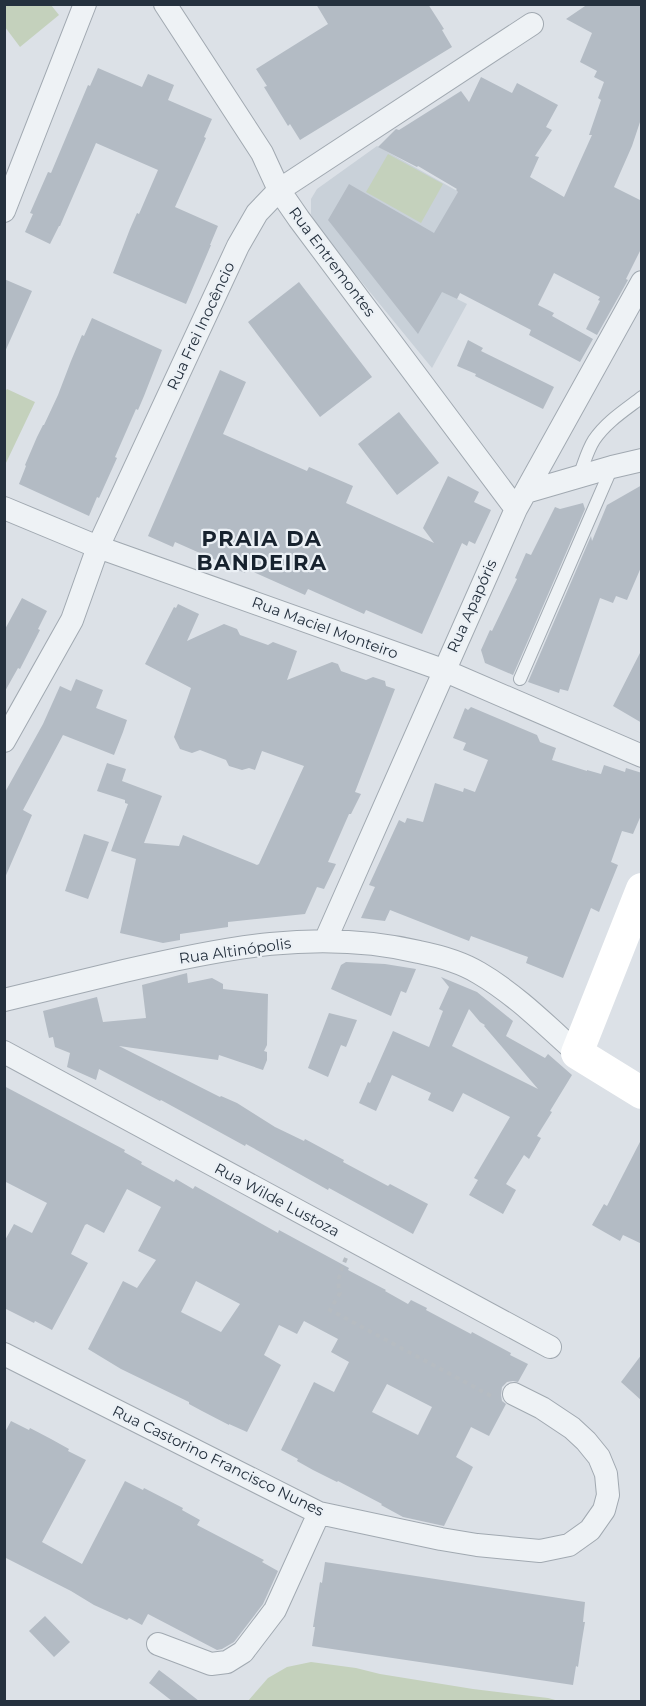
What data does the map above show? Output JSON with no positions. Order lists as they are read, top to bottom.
{
  "streets": {
    "main road": ["Rua Altinópolis"],
    "street": [
      "Rua Entremontes",
      "Rua Frei Inocêncio",
      "Rua Apapóris",
      "Rua Maciel Monteiro",
      "Rua Wilde Lustoza",
      "Rua Castorino Francisco Nunes"
    ]
  },
  "crossings": [
    ["Rua Entremontes", "Rua Frei Inocêncio"],
    ["Rua Entremontes", "Rua Apapóris"],
    ["Rua Frei Inocêncio", "Rua Maciel Monteiro"],
    ["Rua Apapóris", "Rua Maciel Monteiro"],
    ["Rua Apapóris", "Rua Altinópolis"]
  ],
  "districts": ["PRAIA DA BANDEIRA"]
}
